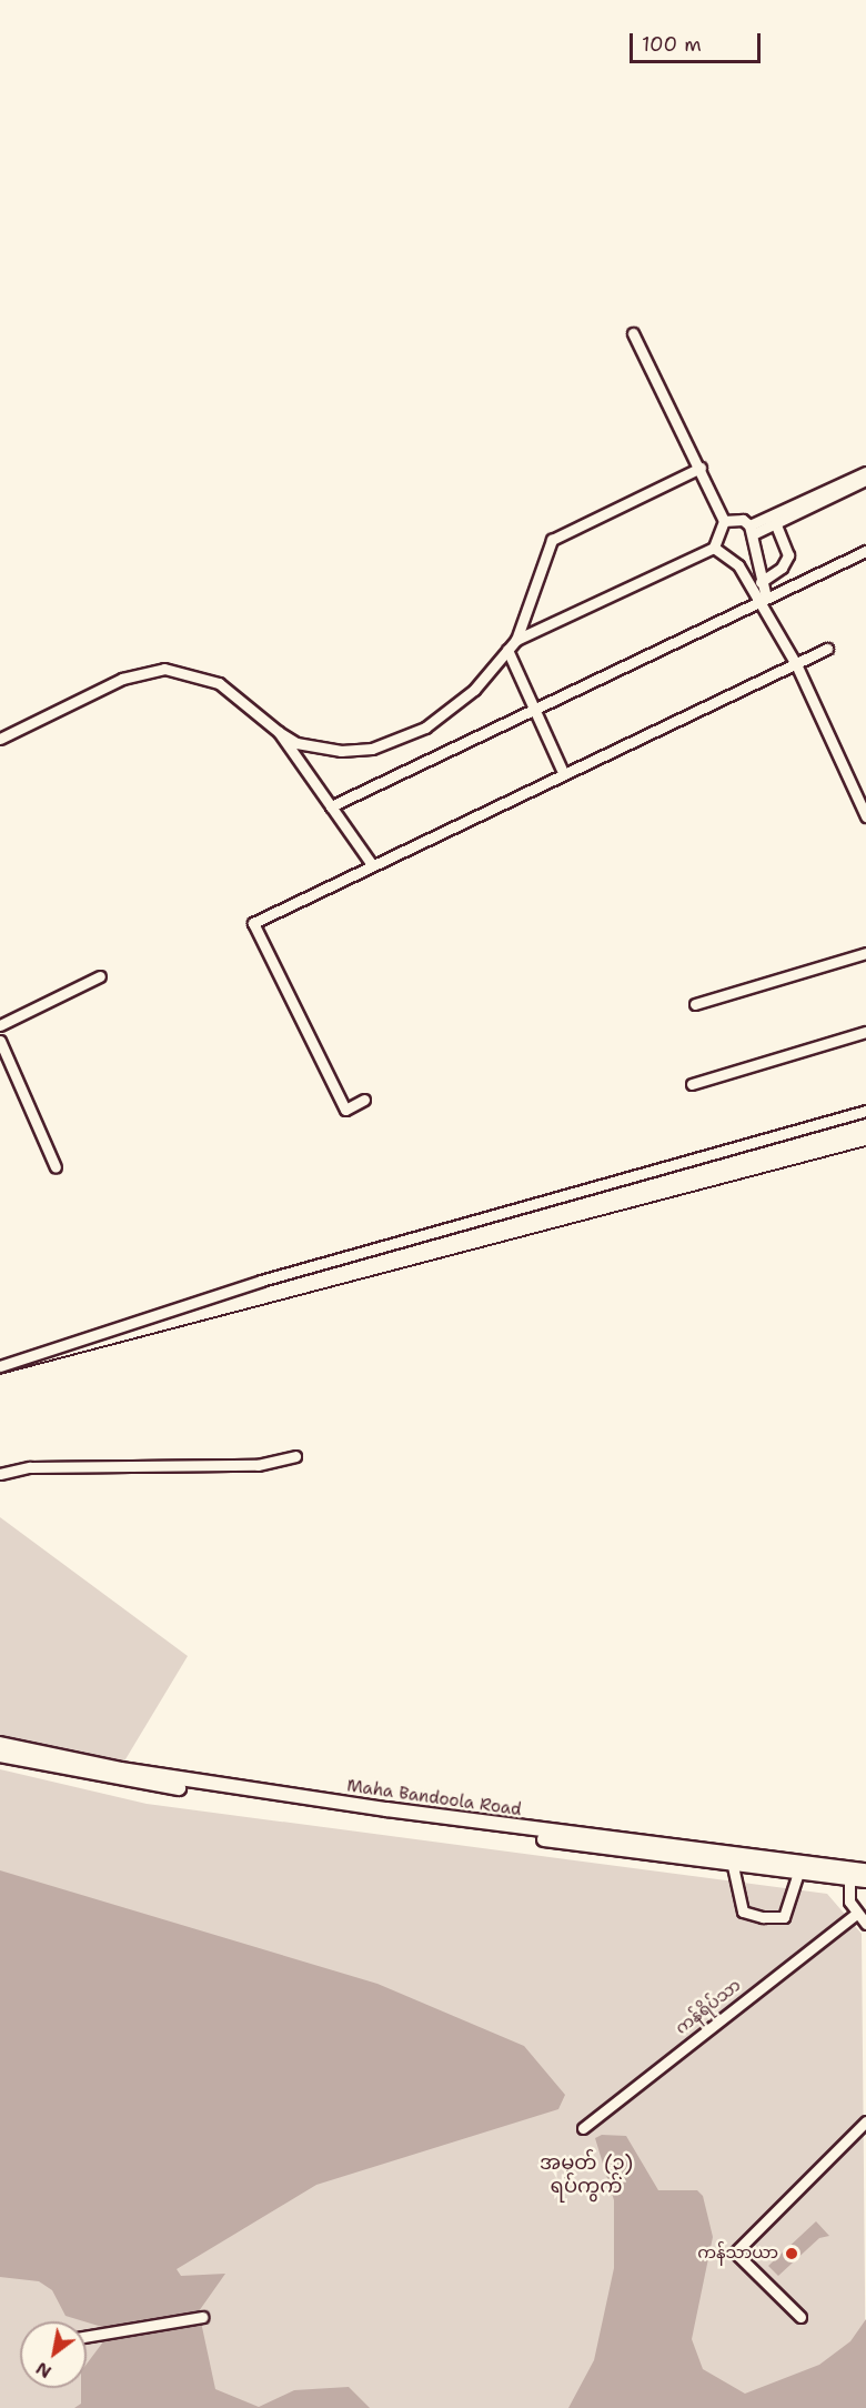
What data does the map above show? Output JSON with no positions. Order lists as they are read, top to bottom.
{
  "streets": {
    "main road": ["Maha Bandoola Road"],
    "street": ["ကန်ရိပ်သာ"]
  },
  "districts": ["အမှတ် (၃) ရပ်ကွက်"],
  "places": ["ကန်သာယာ"],
  "scale_bar": "100 m",
  "north": "bottom left"
}
